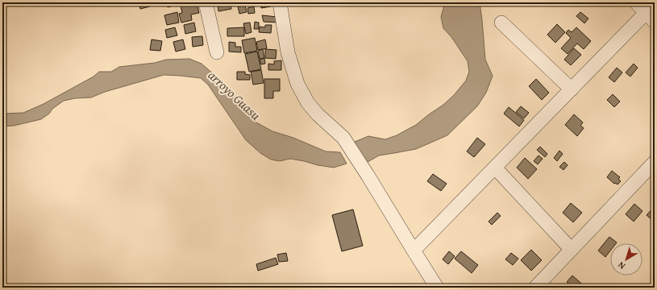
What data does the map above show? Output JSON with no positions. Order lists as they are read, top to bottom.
{
  "water": ["arroyo Guasu"],
  "north": "bottom left"
}
